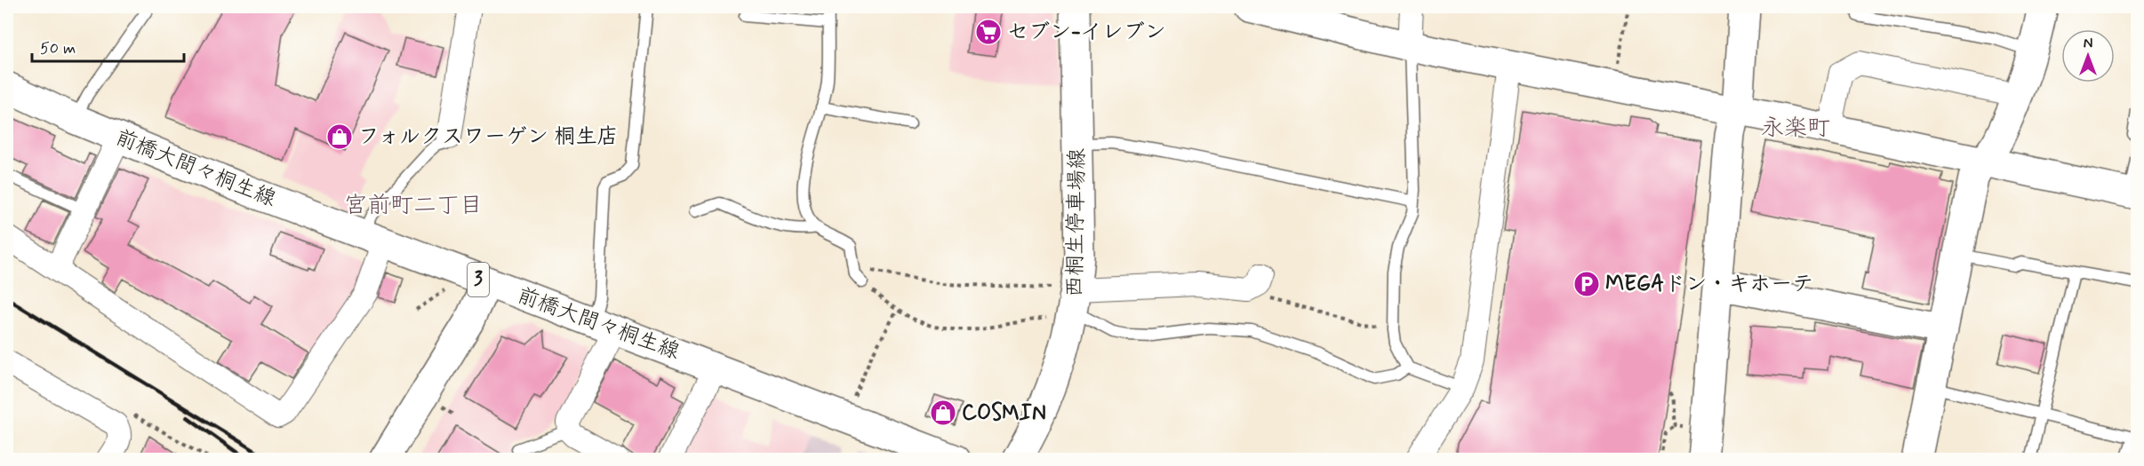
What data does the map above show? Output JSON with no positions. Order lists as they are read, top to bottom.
{
  "streets": {
    "street": ["前橋大間々桐生線", "西桐生停車場線", "3"]
  },
  "districts": ["永楽町", "宮前町二丁目"],
  "places": {
    "supermarket": ["セブン-イレブン"],
    "shop": ["フォルクスワーゲン 桐生店", "COSMIN"],
    "parking": ["MEGAドン・キホーテ"]
  },
  "scale_bar": "50 m",
  "north": "top"
}
